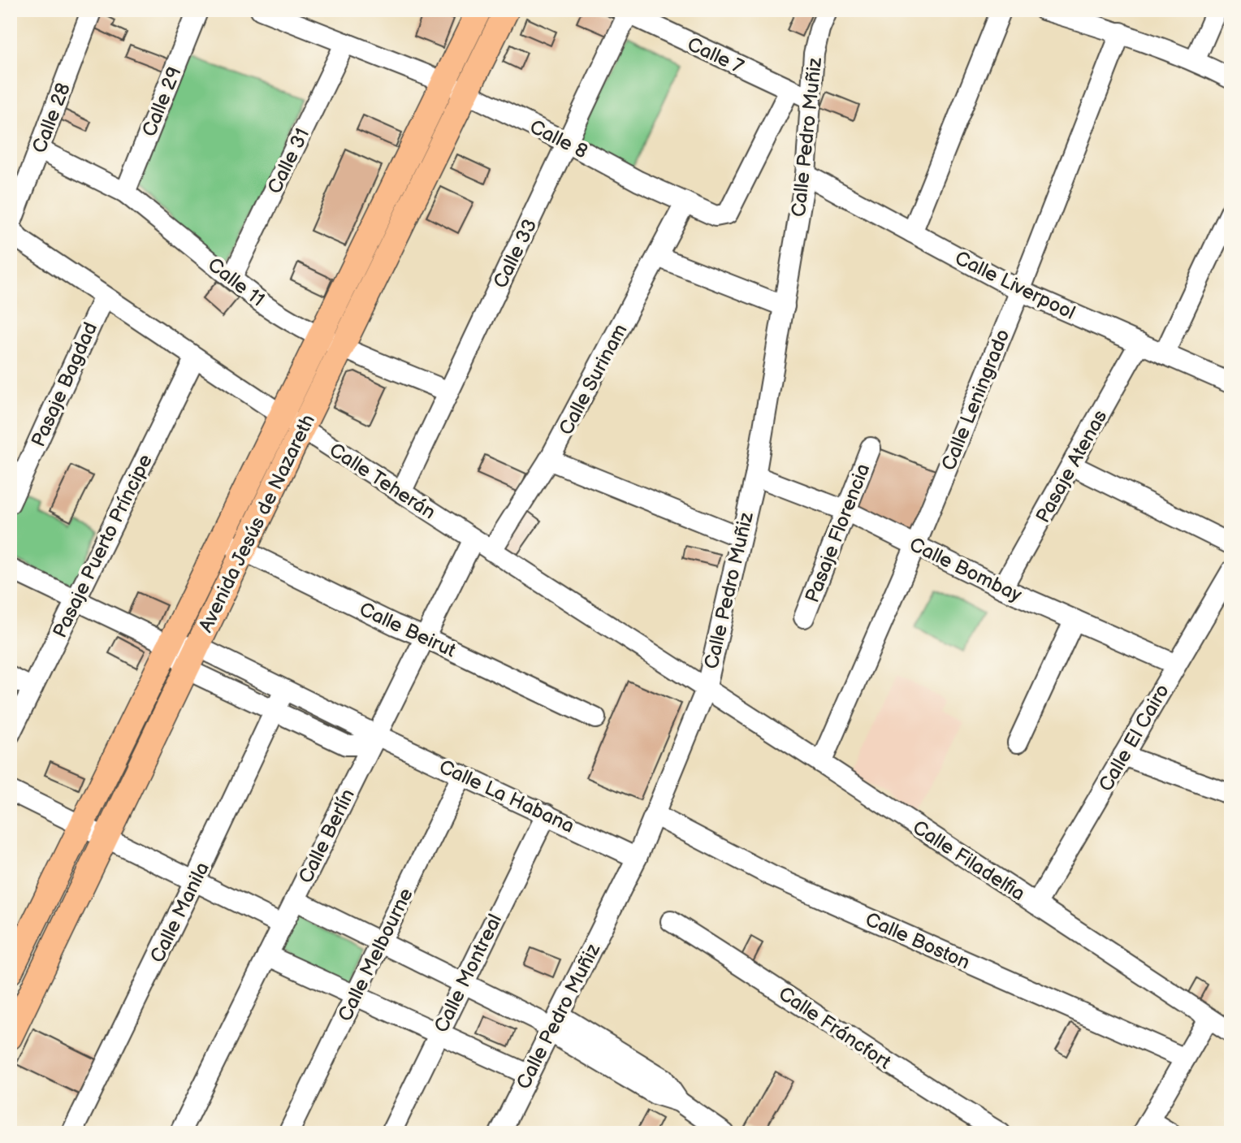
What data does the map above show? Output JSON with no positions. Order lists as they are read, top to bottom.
{
  "streets": {
    "main road": ["Avenida Jesús de Nazareth"],
    "street": [
      "Calle 7",
      "Calle 29",
      "Calle 28",
      "Calle Pedro Muñiz",
      "Calle 8",
      "Calle 31",
      "Calle 33",
      "Calle 11",
      "Calle Liverpool",
      "Calle Surinam",
      "Pasaje Bagdad",
      "Calle Leningrado",
      "Pasaje Atenas",
      "Calle Teherán",
      "Pasaje Florencia",
      "Pasaje Puerto Príncipe",
      "Calle Bombay",
      "Calle Beirut",
      "Calle El Cairo",
      "Calle La Habana",
      "Calle Berlín",
      "Calle Filadelfia",
      "Calle Manila",
      "Calle Boston",
      "Calle Melbourne",
      "Calle Montreal",
      "Calle Fráncfort"
    ]
  },
  "crossings": [
    ["Calle 7", "Calle Pedro Muñiz"],
    ["Calle 7", "Calle 8"],
    ["Calle 7", "Calle 33"],
    ["Calle 29", "Calle 11"],
    ["Calle 28", "Calle 11"],
    ["Calle 28", "Calle Teherán"],
    ["Calle Pedro Muñiz", "Calle Liverpool"],
    ["Calle Pedro Muñiz", "Calle Teherán"],
    ["Calle Pedro Muñiz", "Calle Bombay"],
    ["Calle Pedro Muñiz", "Calle La Habana"],
    ["Calle Pedro Muñiz", "Calle Filadelfia"],
    ["Calle Pedro Muñiz", "Calle Boston"],
    ["Calle 8", "Calle 31"],
    ["Calle 8", "Calle 33"],
    ["Calle 8", "Calle Surinam"],
    ["Calle 8", "Avenida Jesús de Nazareth"],
    ["Calle 31", "Calle 11"],
    ["Calle 33", "Calle 11"],
    ["Calle 33", "Calle Teherán"],
    ["Calle 11", "Avenida Jesús de Nazareth"],
    ["Calle Liverpool", "Calle Leningrado"],
    ["Calle Liverpool", "Pasaje Atenas"],
    ["Calle Surinam", "Calle Teherán"],
    ["Pasaje Bagdad", "Calle Teherán"],
    ["Calle Leningrado", "Calle Bombay"],
    ["Calle Leningrado", "Calle Filadelfia"],
    ["Pasaje Atenas", "Calle Bombay"],
    ["Calle Teherán", "Avenida Jesús de Nazareth"],
    ["Calle Teherán", "Pasaje Puerto Príncipe"],
    ["Calle Teherán", "Calle Berlín"],
    ["Calle Teherán", "Calle Filadelfia"],
    ["Avenida Jesús de Nazareth", "Calle Beirut"],
    ["Avenida Jesús de Nazareth", "Calle La Habana"],
    ["Pasaje Florencia", "Calle Bombay"],
    ["Pasaje Puerto Príncipe", "Calle La Habana"],
    ["Calle Bombay", "Calle El Cairo"],
    ["Calle Beirut", "Calle Berlín"],
    ["Calle El Cairo", "Calle Filadelfia"],
    ["Calle La Habana", "Calle Berlín"],
    ["Calle La Habana", "Calle Manila"],
    ["Calle La Habana", "Calle Melbourne"],
    ["Calle La Habana", "Calle Montreal"]
  ]
}
